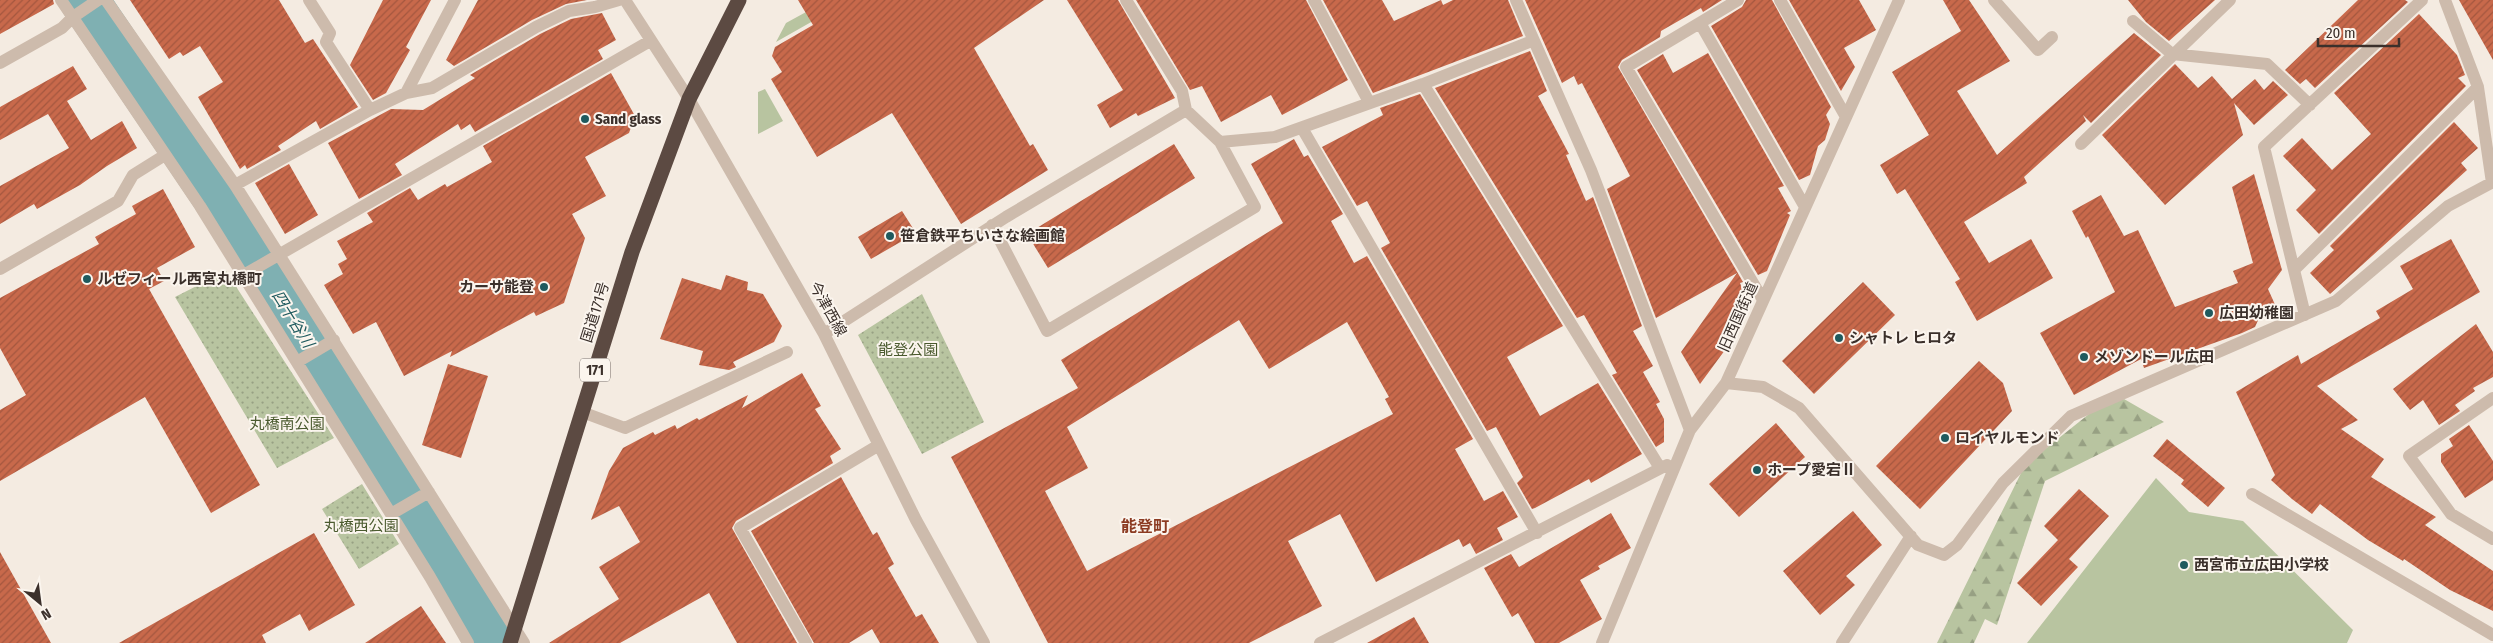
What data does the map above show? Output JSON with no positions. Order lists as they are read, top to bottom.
{
  "streets": {
    "highway": ["国道171号", "171"],
    "street": ["今津西線", "旧西国街道"]
  },
  "crossings": [
    ["今津西線", "国道171号"]
  ],
  "districts": ["能登町"],
  "water": ["四十谷川"],
  "parks": ["能登公園", "丸橋南公園", "丸橋西公園"],
  "places": [
    "Sand glass",
    "笹倉鉄平ちいさな絵画館",
    "ルゼフィール西宮丸橋町",
    "カーサ能登",
    "広田幼稚園",
    "シャトレ ヒロタ",
    "メゾンドール広田",
    "ロイヤルモンド",
    "ホープ愛宕Ⅱ",
    "西宮市立広田小学校"
  ],
  "scale_bar": "20 m",
  "north": "bottom right"
}
